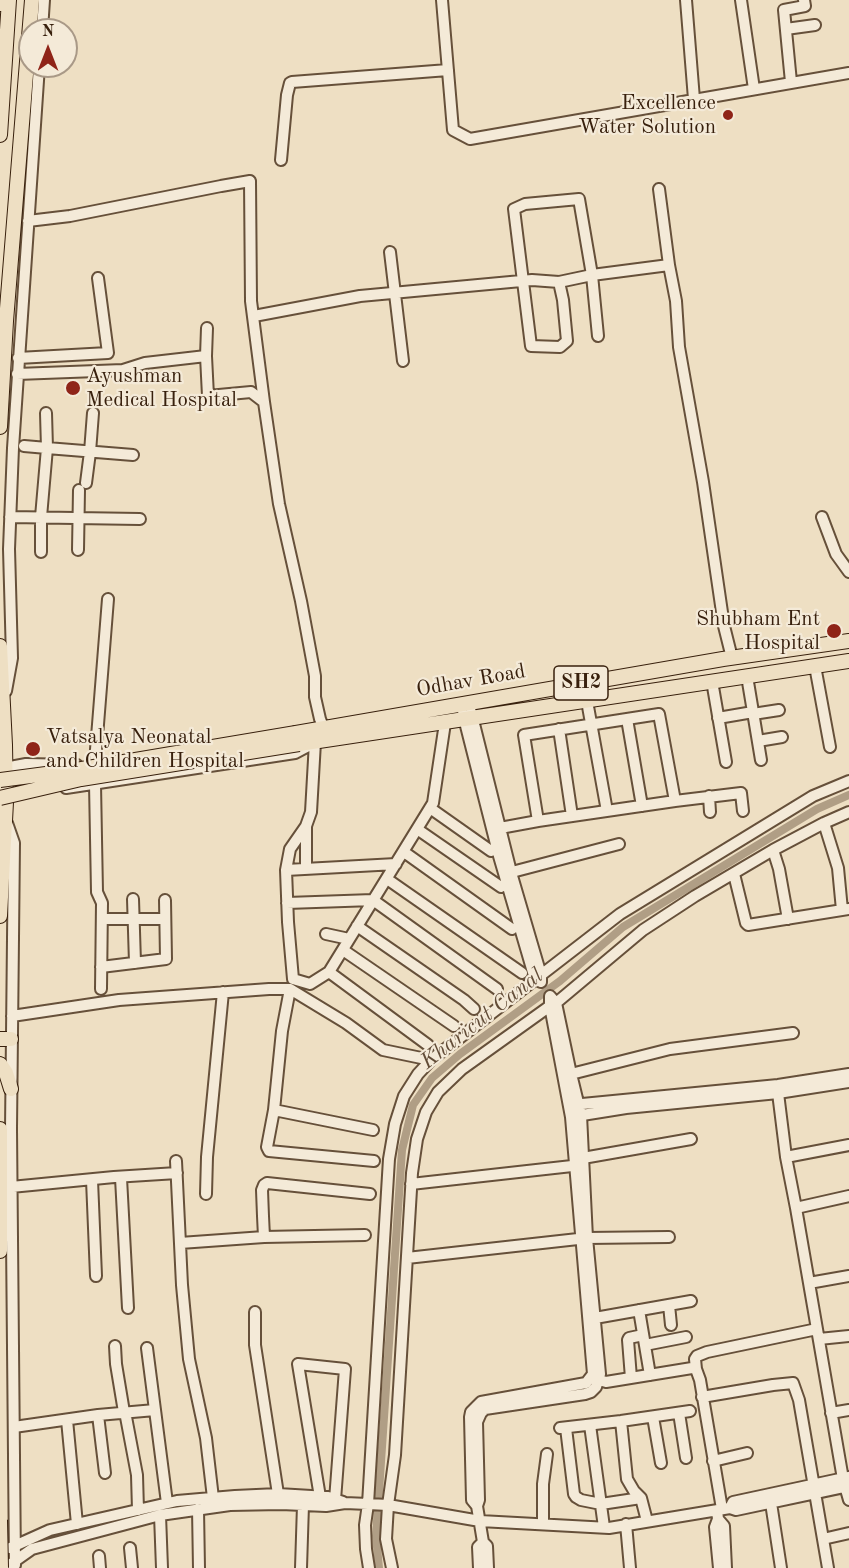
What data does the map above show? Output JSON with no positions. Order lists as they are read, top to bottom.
{
  "streets": {
    "main road": ["Odhav Road", "SH2"]
  },
  "crossings": [
    ["Odhav Road", "SH2"]
  ],
  "water": ["Kharicut Canal"],
  "places": [
    "Excellence Water Solution",
    "Ayushman Medical Hospital",
    "Shubham Ent Hospital",
    "Vatsalya Neonatal and Children Hospital"
  ],
  "north": "top"
}
